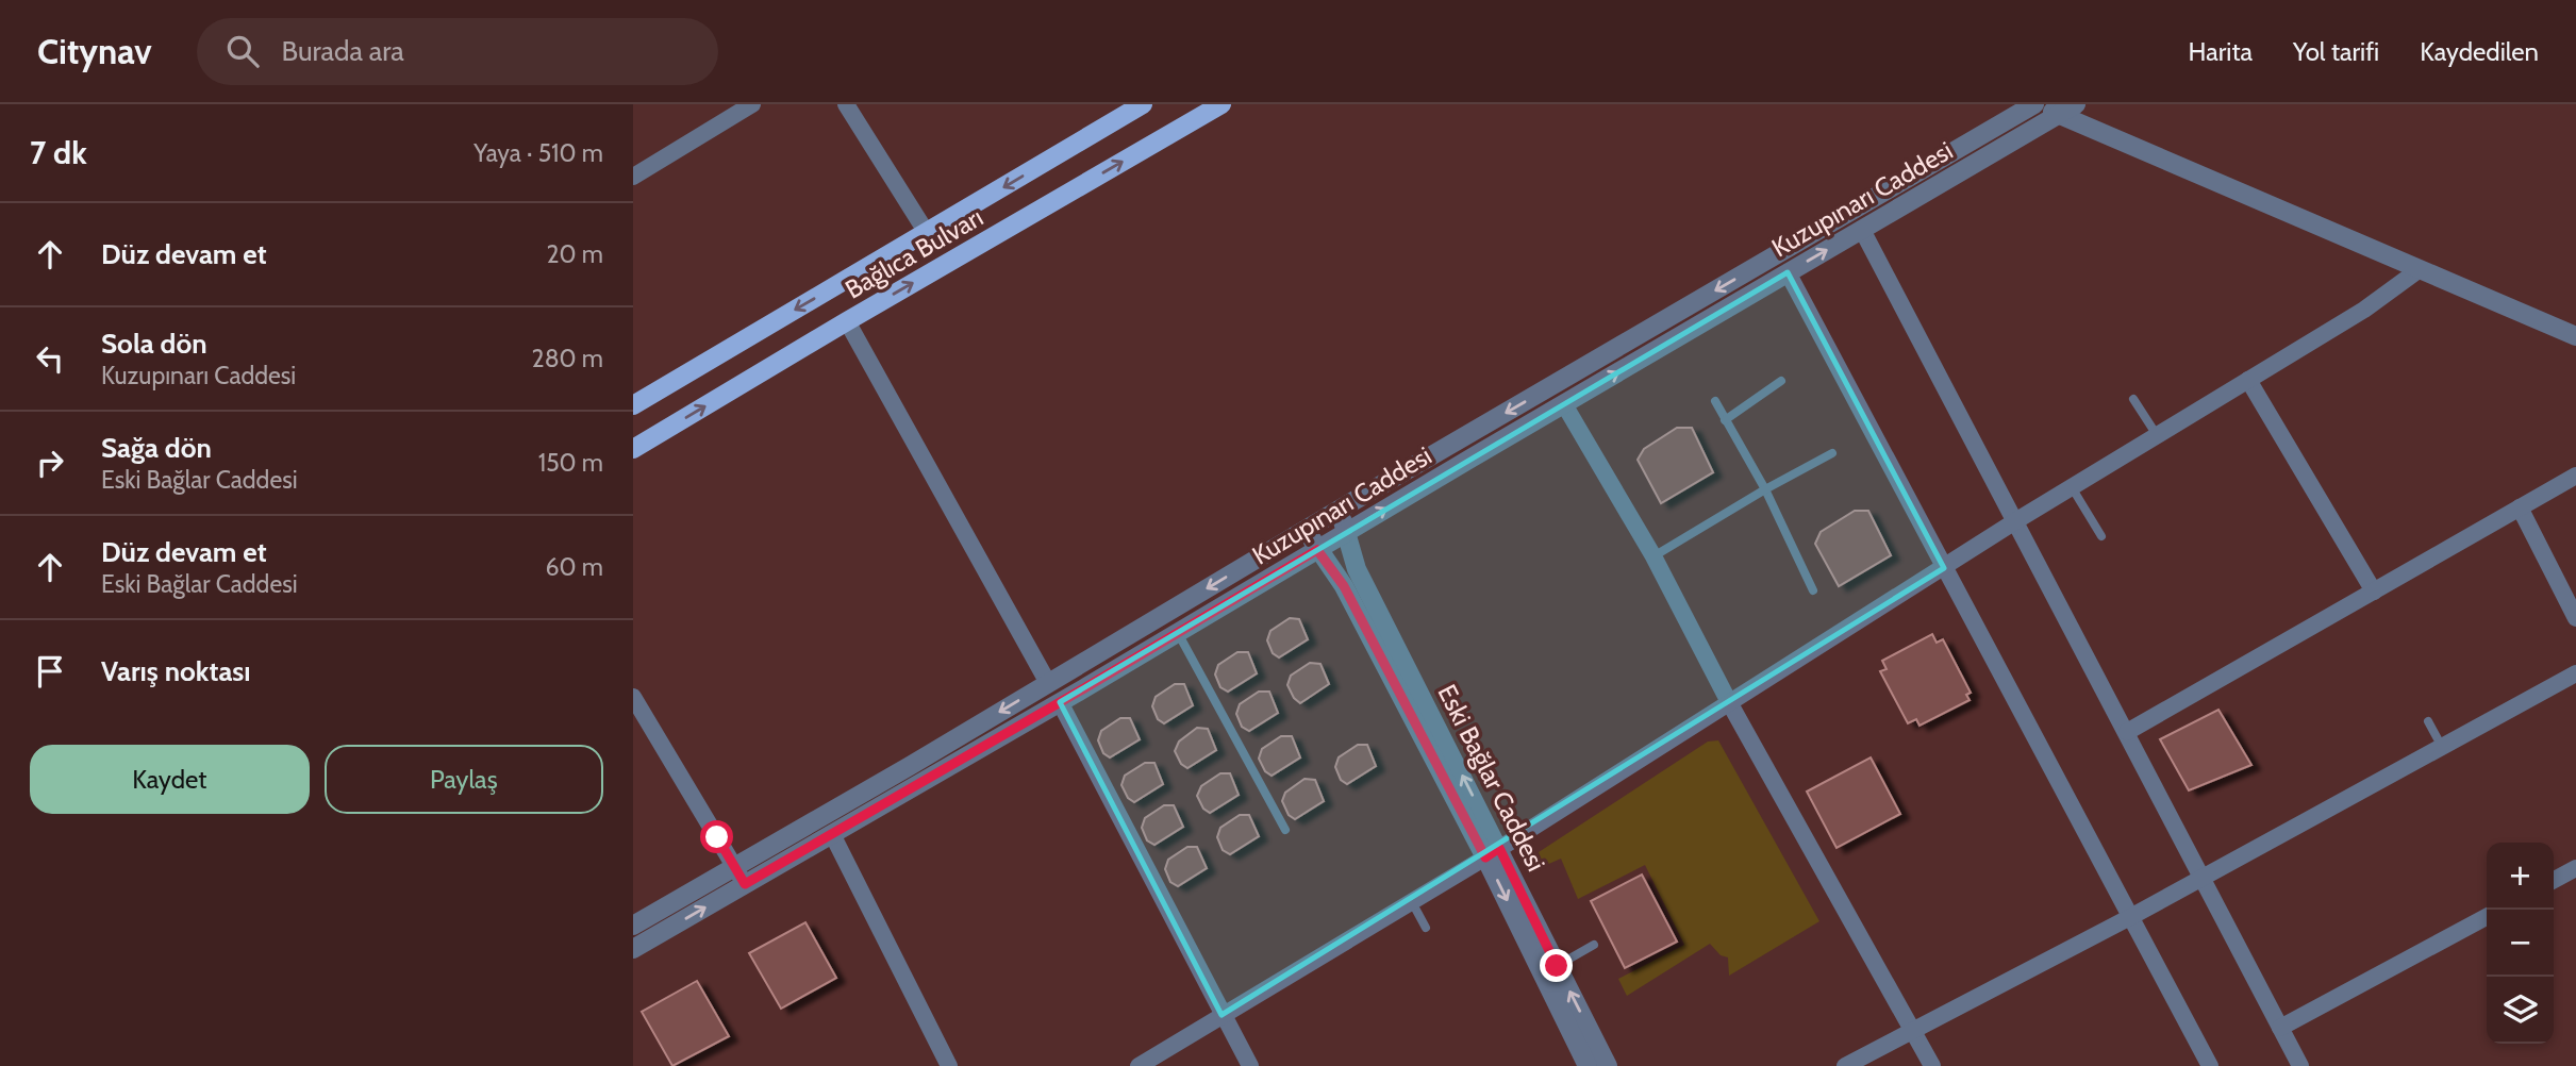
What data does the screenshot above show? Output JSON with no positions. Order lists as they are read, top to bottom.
{
  "streets": {
    "main road": ["Bağlıca Bulvarı"],
    "street": ["Kuzupınarı Caddesi", "Eski Bağlar Caddesi"]
  },
  "crossings": [
    ["Kuzupınarı Caddesi", "Eski Bağlar Caddesi"]
  ],
  "page": {
    "header": "Citynav",
    "search": "Burada ara",
    "nav": ["Harita", "Yol tarifi", "Kaydedilen"],
    "heading": ["7 dk", "Yaya · 510 m"],
    "list": [
      ["Düz devam et", "20 m"],
      ["Sola dön", "Kuzupınarı Caddesi", "280 m"],
      ["Sağa dön", "Eski Bağlar Caddesi", "150 m"],
      ["Düz devam et", "Eski Bağlar Caddesi", "60 m"],
      "Varış noktası"
    ],
    "buttons": ["Kaydet", "Paylaş"],
    "map_buttons": ["+", "−"]
  }
}
